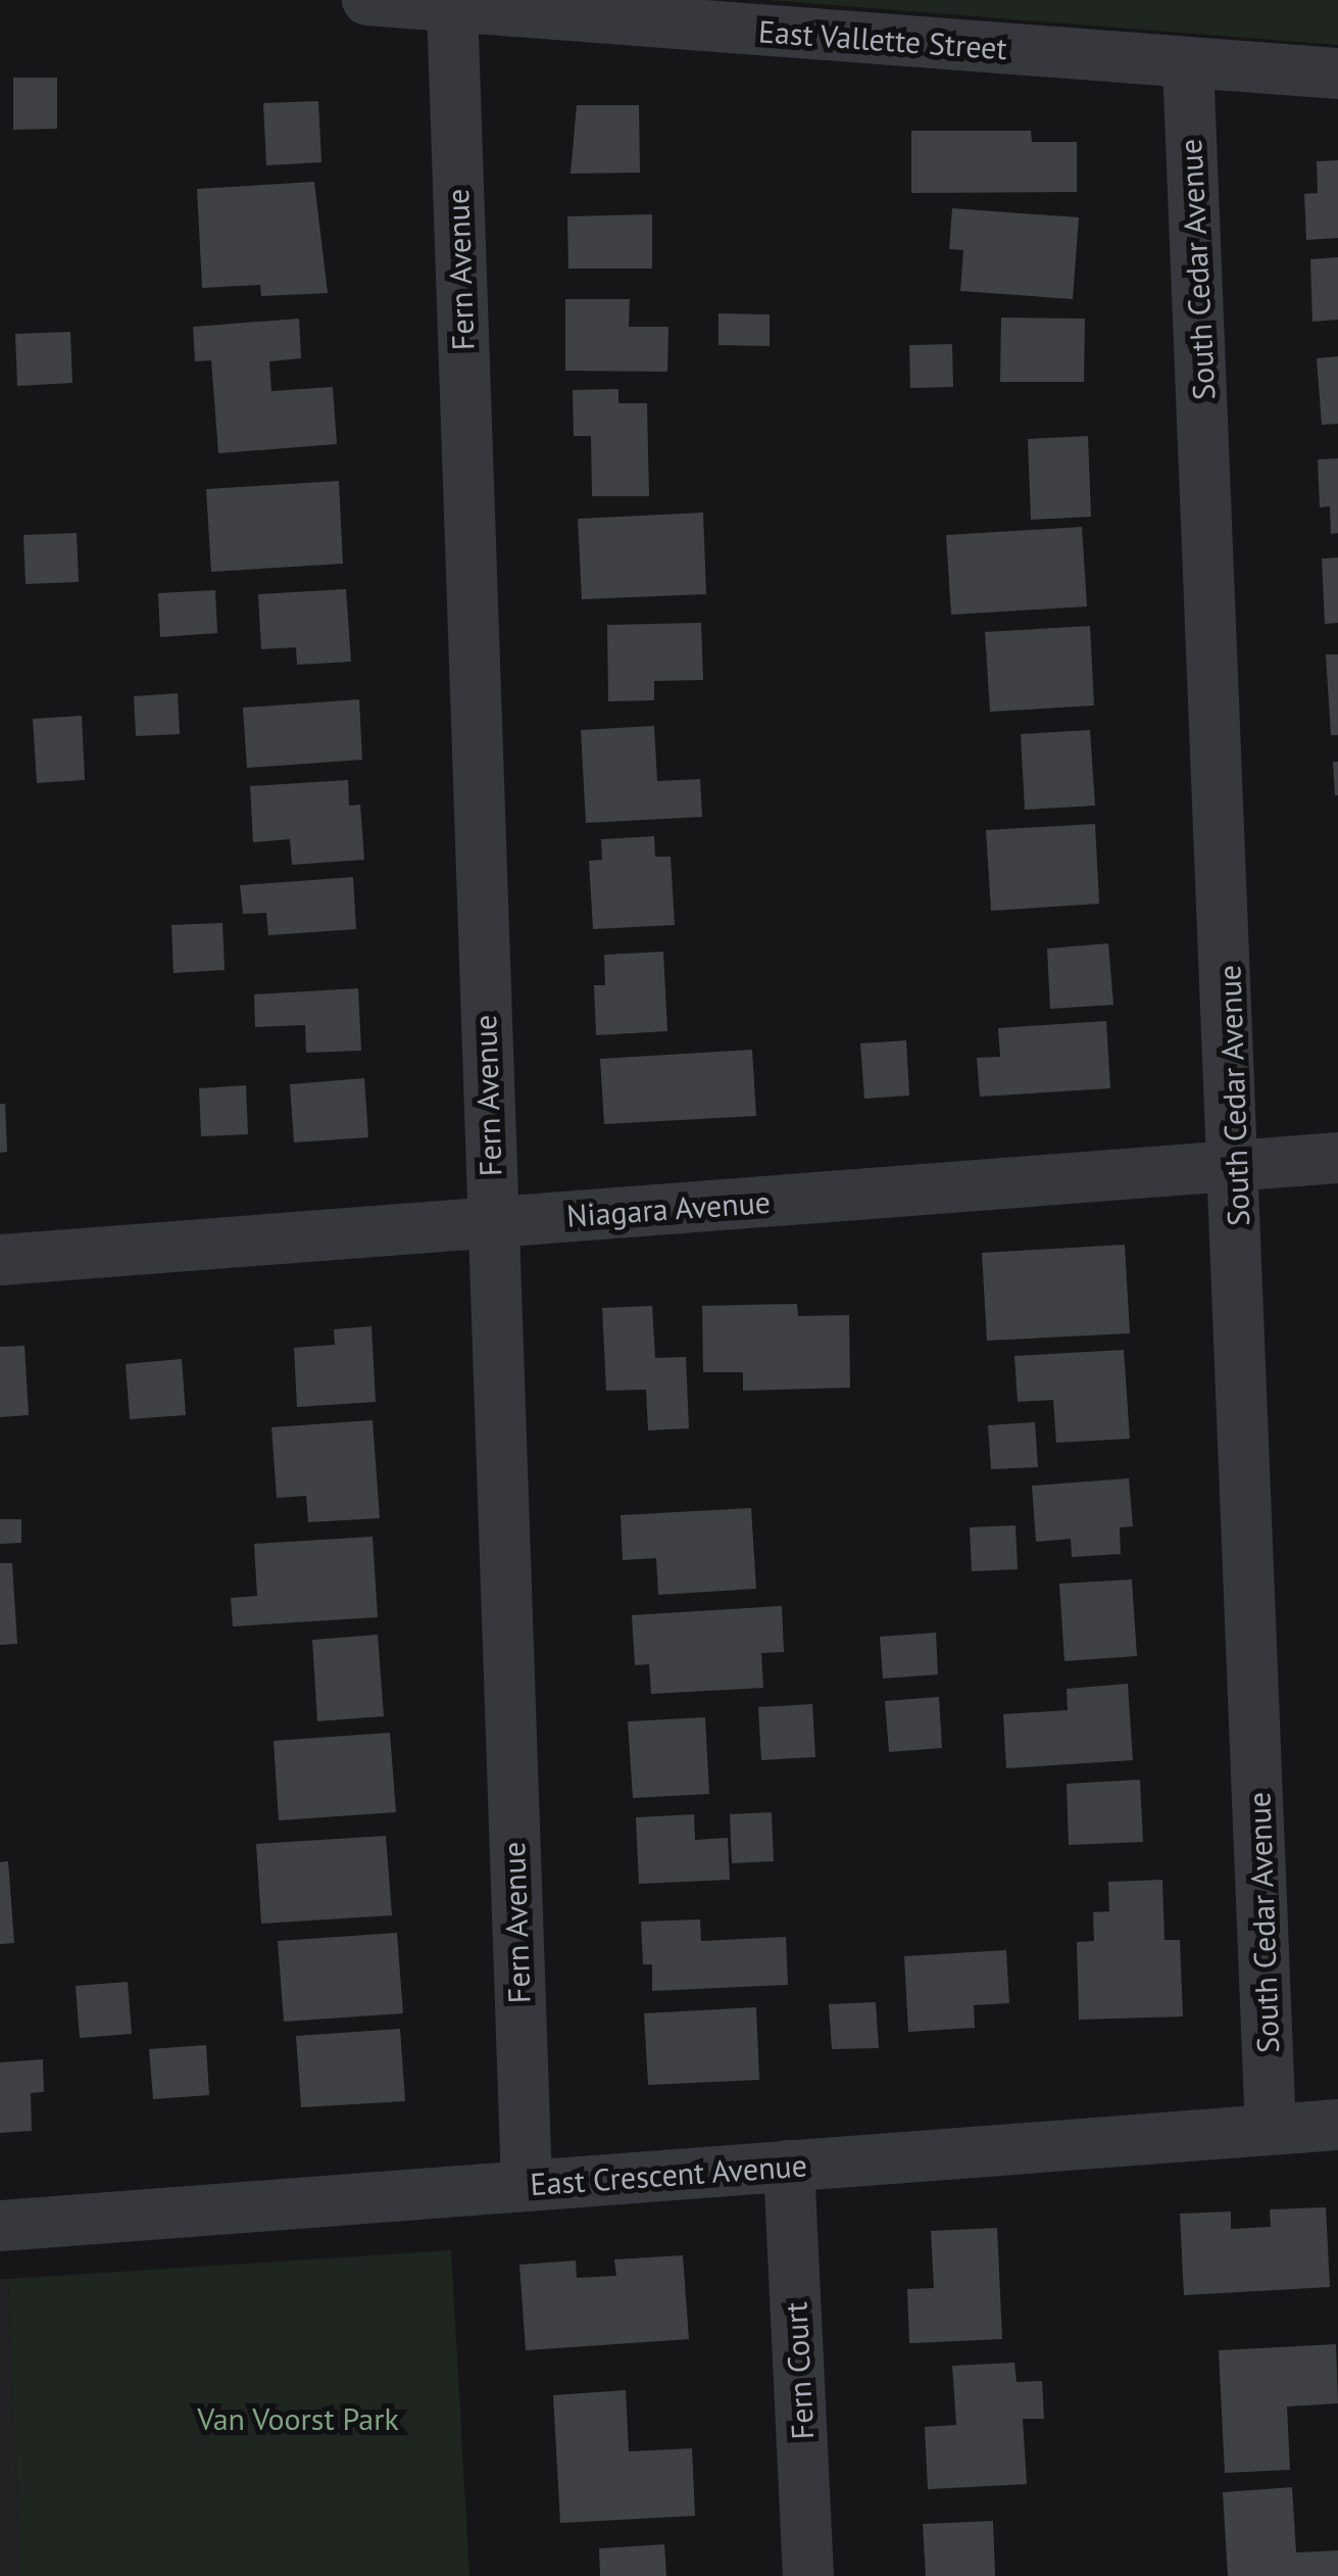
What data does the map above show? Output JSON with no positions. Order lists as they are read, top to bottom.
{
  "streets": {
    "street": [
      "East Vallette Street",
      "Fern Avenue",
      "South Cedar Avenue",
      "Niagara Avenue",
      "East Crescent Avenue",
      "Fern Court"
    ]
  },
  "crossings": [
    ["East Vallette Street", "Fern Avenue"],
    ["East Vallette Street", "South Cedar Avenue"],
    ["Fern Avenue", "Niagara Avenue"],
    ["Fern Avenue", "East Crescent Avenue"],
    ["South Cedar Avenue", "Niagara Avenue"],
    ["South Cedar Avenue", "East Crescent Avenue"],
    ["East Crescent Avenue", "Fern Court"]
  ],
  "parks": ["Van Voorst Park"]
}
